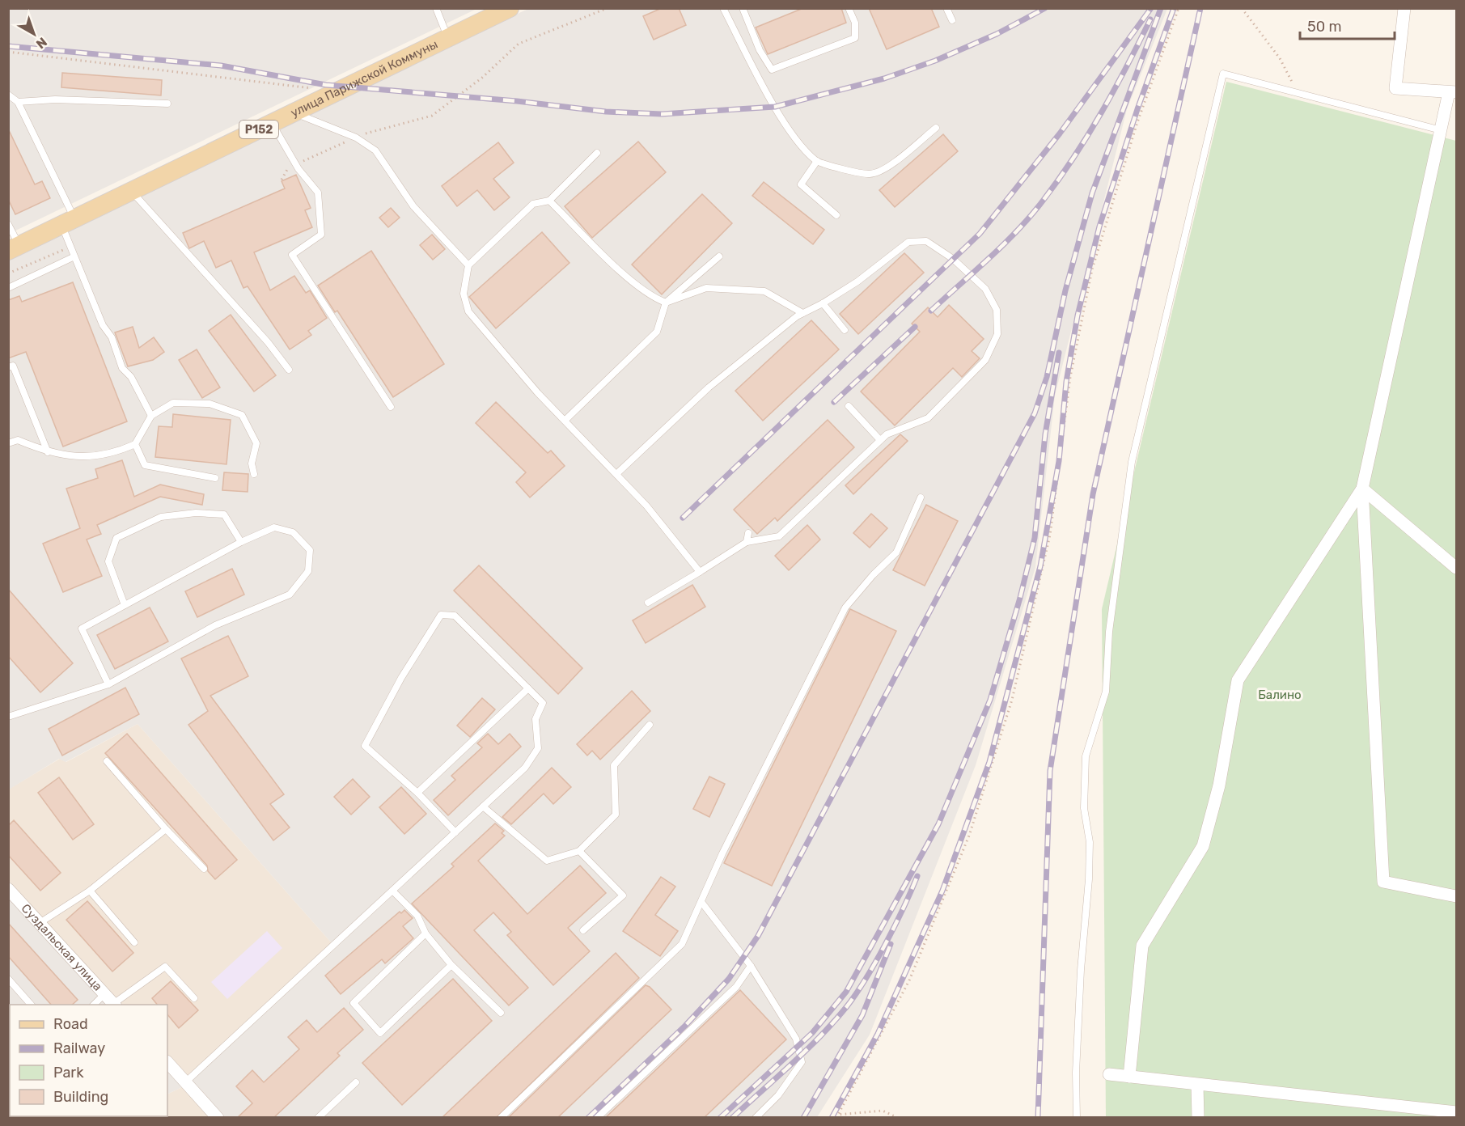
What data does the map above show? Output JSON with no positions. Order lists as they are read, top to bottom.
{
  "streets": {
    "main road": ["улица Парижской Коммуны", "Р152"],
    "street": ["Суздальская улица"]
  },
  "parks": ["Балино"],
  "legend": [
    "Road",
    "Railway",
    "Park",
    "Building"
  ],
  "scale_bar": "50 m",
  "north": "bottom right"
}
